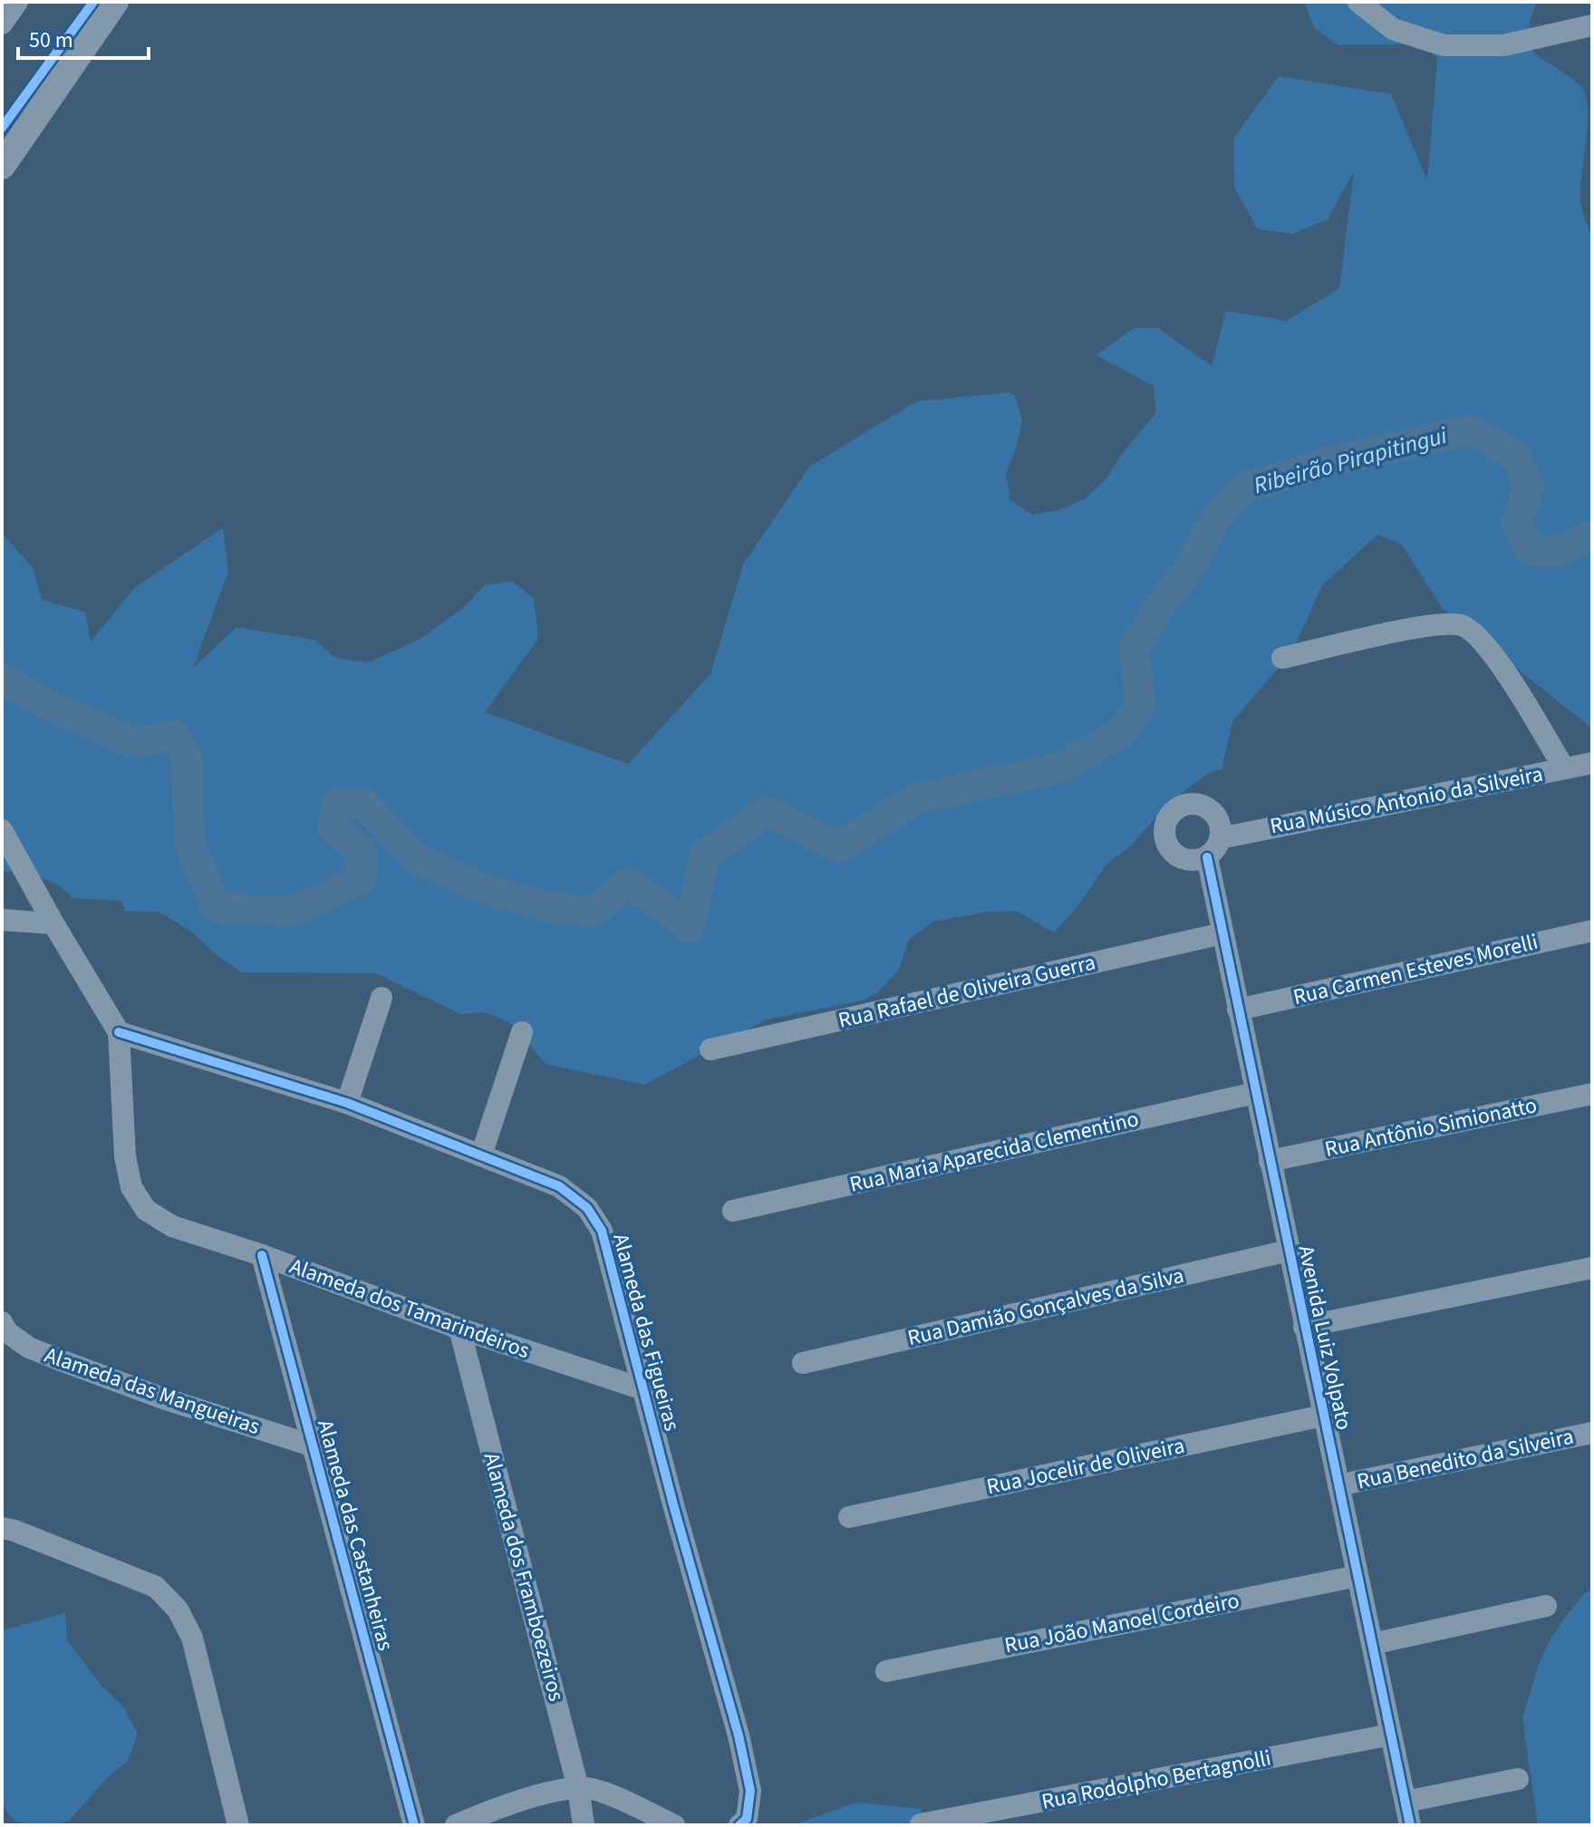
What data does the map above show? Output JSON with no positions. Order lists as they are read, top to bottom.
{
  "streets": {
    "street": [
      "Rua Músico Antonio da Silveira",
      "Rua Carmen Esteves Morelli",
      "Rua Rafael de Oliveira Guerra",
      "Rua Antônio Simionatto",
      "Rua Maria Aparecida Clementino",
      "Rua Damião Gonçalves da Silva",
      "Alameda dos Tamarindeiros",
      "Alameda das Figueiras",
      "Avenida Luiz Volpato",
      "Alameda das Mangueiras",
      "Rua Benedito da Silveira",
      "Rua Jocelir de Oliveira",
      "Alameda das Castanheiras",
      "Alameda dos Framboezeiros",
      "Rua João Manoel Cordeiro",
      "Rua Rodolpho Bertagnolli"
    ]
  },
  "crossings": [
    ["Rua Músico Antonio da Silveira", "Avenida Luiz Volpato"],
    ["Rua Carmen Esteves Morelli", "Avenida Luiz Volpato"],
    ["Rua Rafael de Oliveira Guerra", "Avenida Luiz Volpato"],
    ["Rua Antônio Simionatto", "Avenida Luiz Volpato"],
    ["Rua Maria Aparecida Clementino", "Avenida Luiz Volpato"],
    ["Rua Damião Gonçalves da Silva", "Avenida Luiz Volpato"],
    ["Alameda dos Tamarindeiros", "Alameda das Figueiras"],
    ["Alameda dos Tamarindeiros", "Alameda das Castanheiras"],
    ["Alameda dos Tamarindeiros", "Alameda dos Framboezeiros"],
    ["Avenida Luiz Volpato", "Rua Benedito da Silveira"],
    ["Avenida Luiz Volpato", "Rua Jocelir de Oliveira"],
    ["Avenida Luiz Volpato", "Rua João Manoel Cordeiro"],
    ["Avenida Luiz Volpato", "Rua Rodolpho Bertagnolli"],
    ["Alameda das Mangueiras", "Alameda das Castanheiras"]
  ],
  "water": ["Ribeirão Pirapitingui"],
  "scale_bar": "50 m"
}
